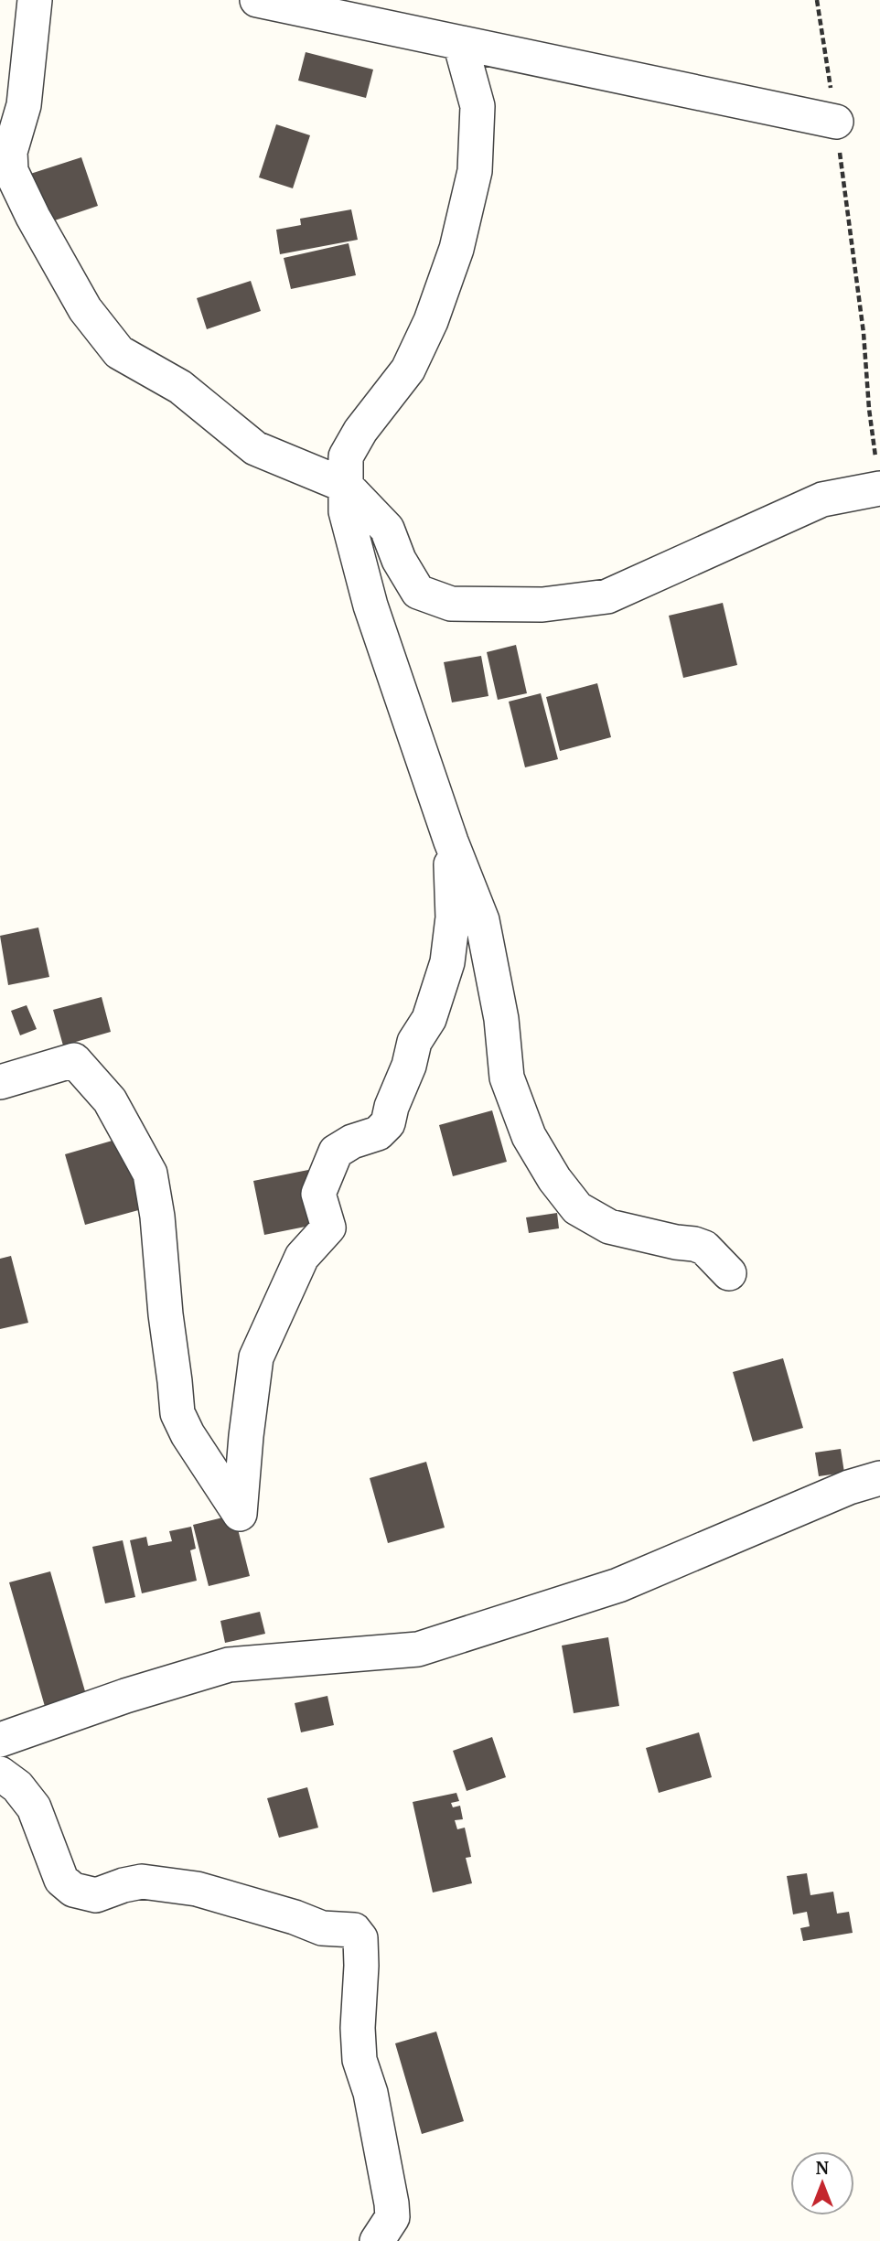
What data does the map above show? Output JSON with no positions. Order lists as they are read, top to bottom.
{
  "north": "top"
}
